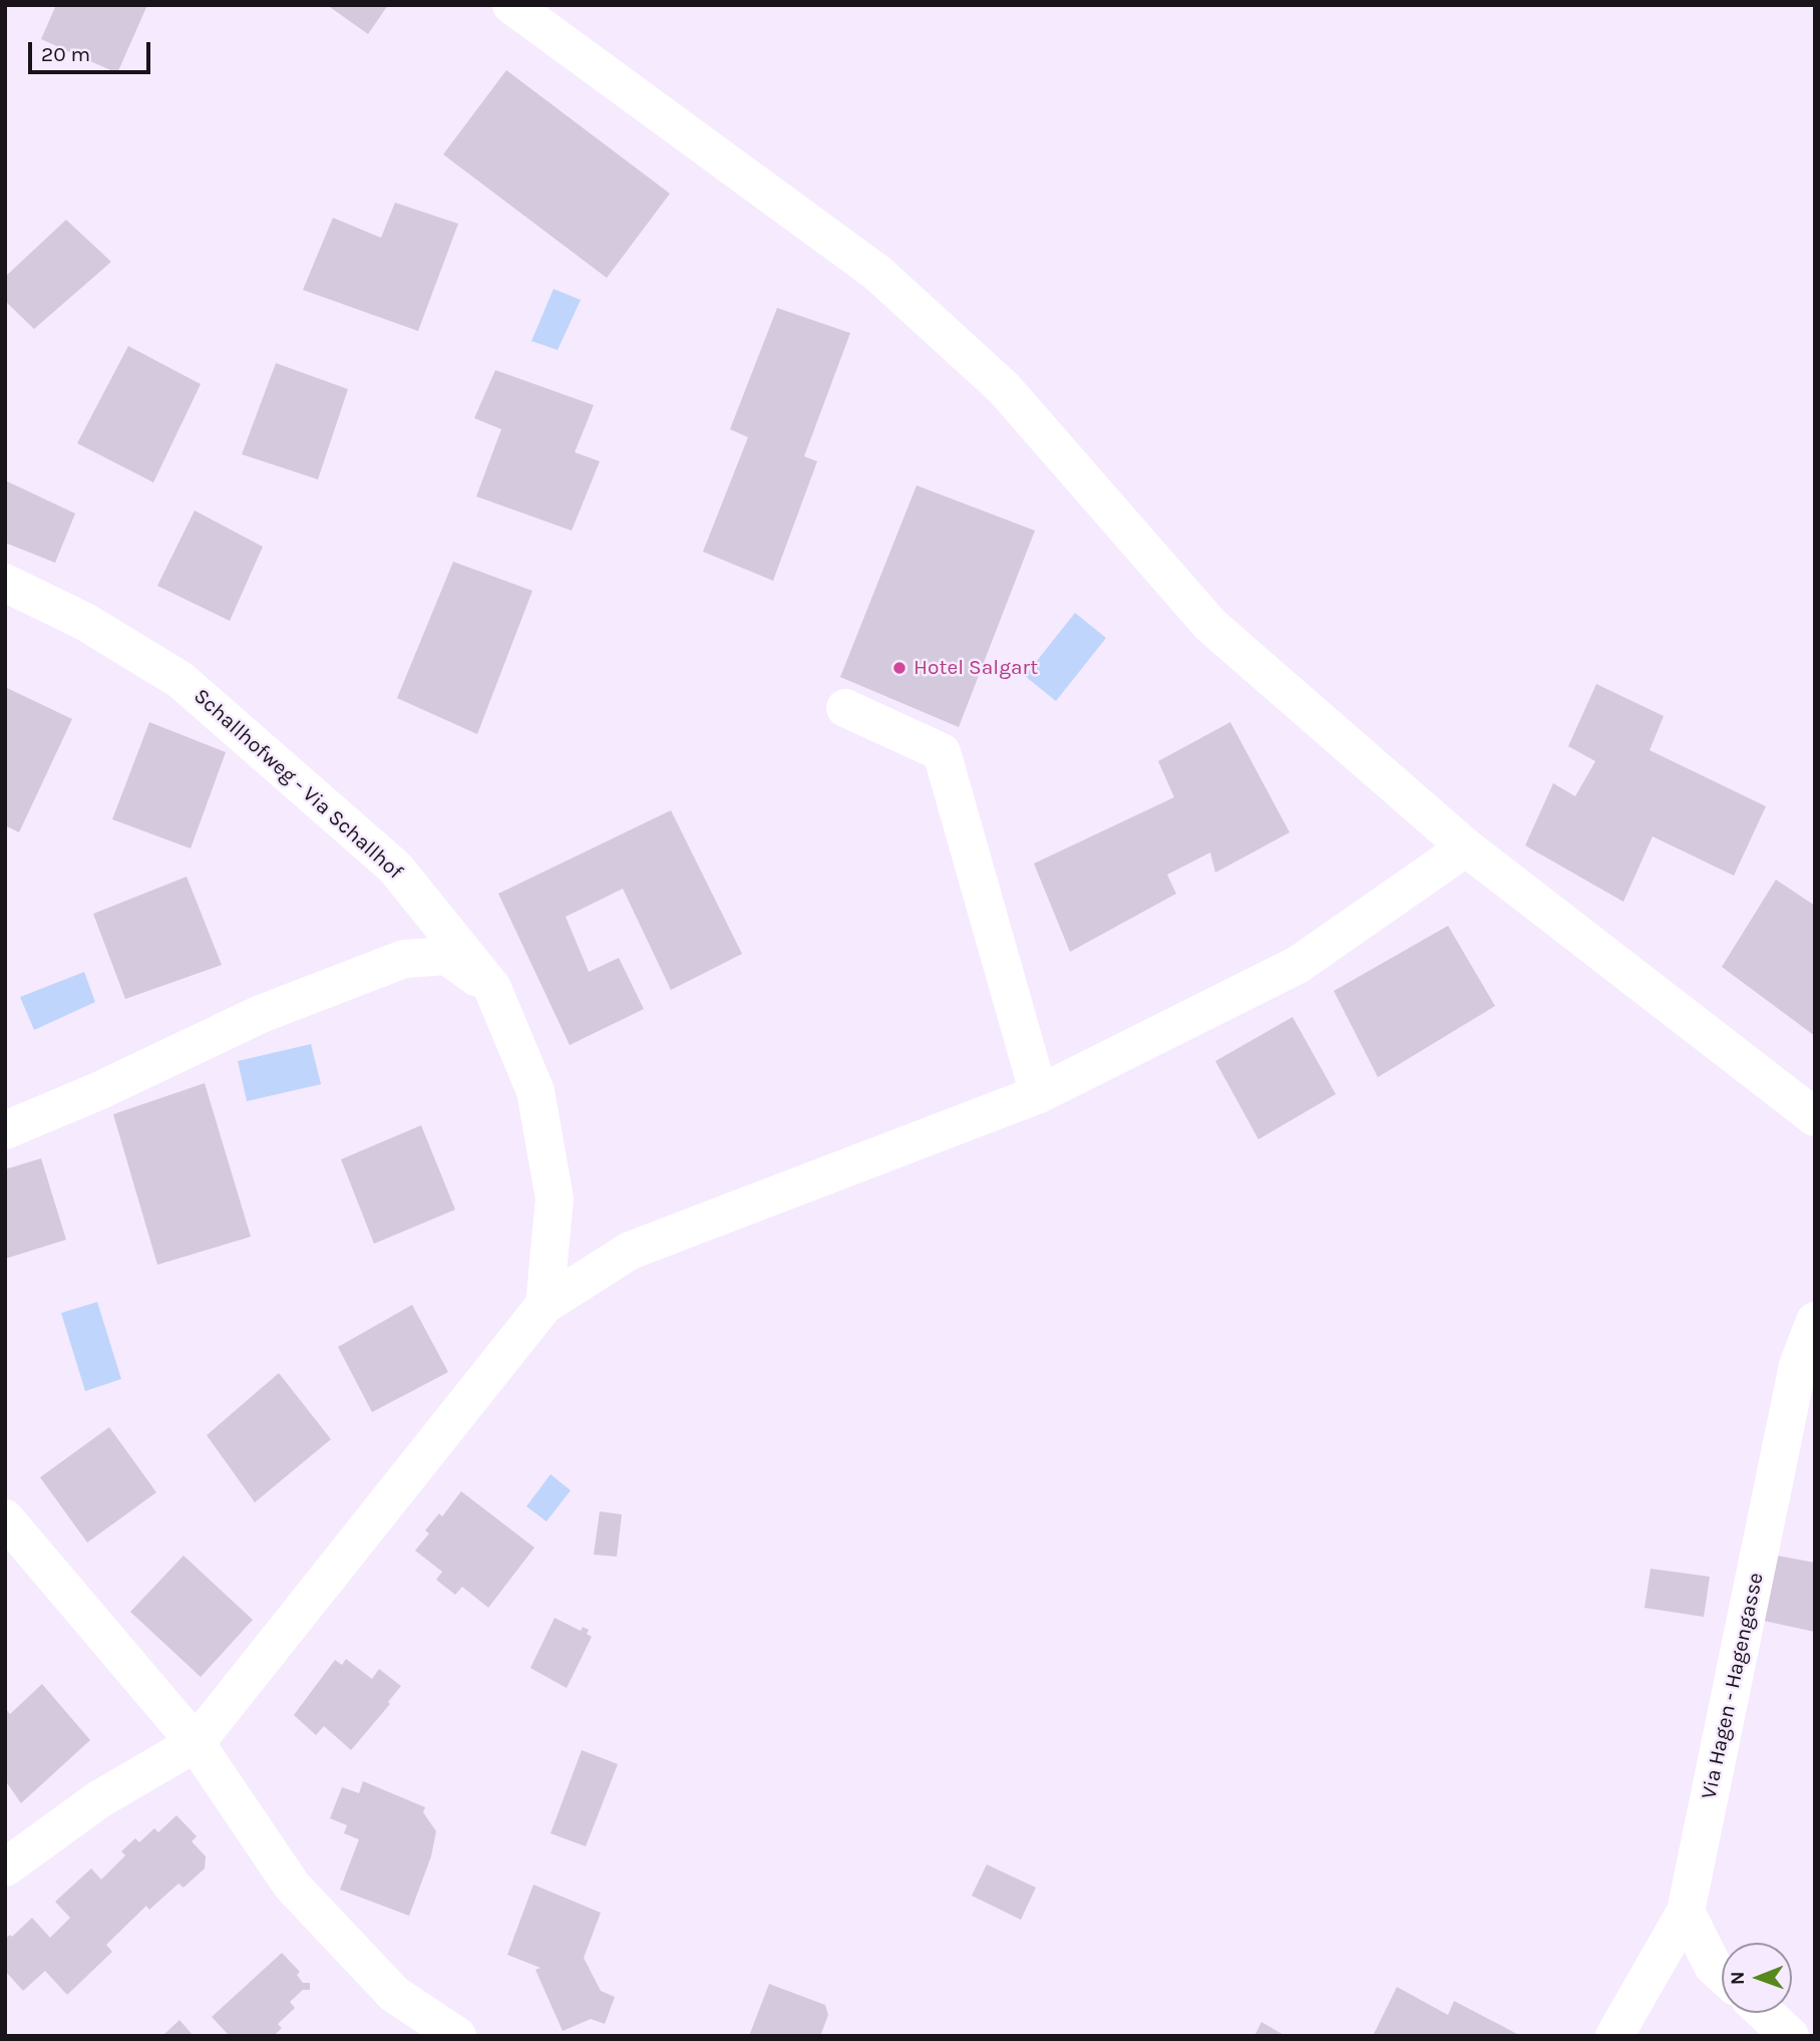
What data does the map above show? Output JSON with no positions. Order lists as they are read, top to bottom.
{
  "streets": {
    "street": ["Schallhofweg - Via Schallhof", "Via Hagen - Hagengasse"]
  },
  "places": ["Hotel Salgart"],
  "scale_bar": "20 m",
  "north": "left"
}
